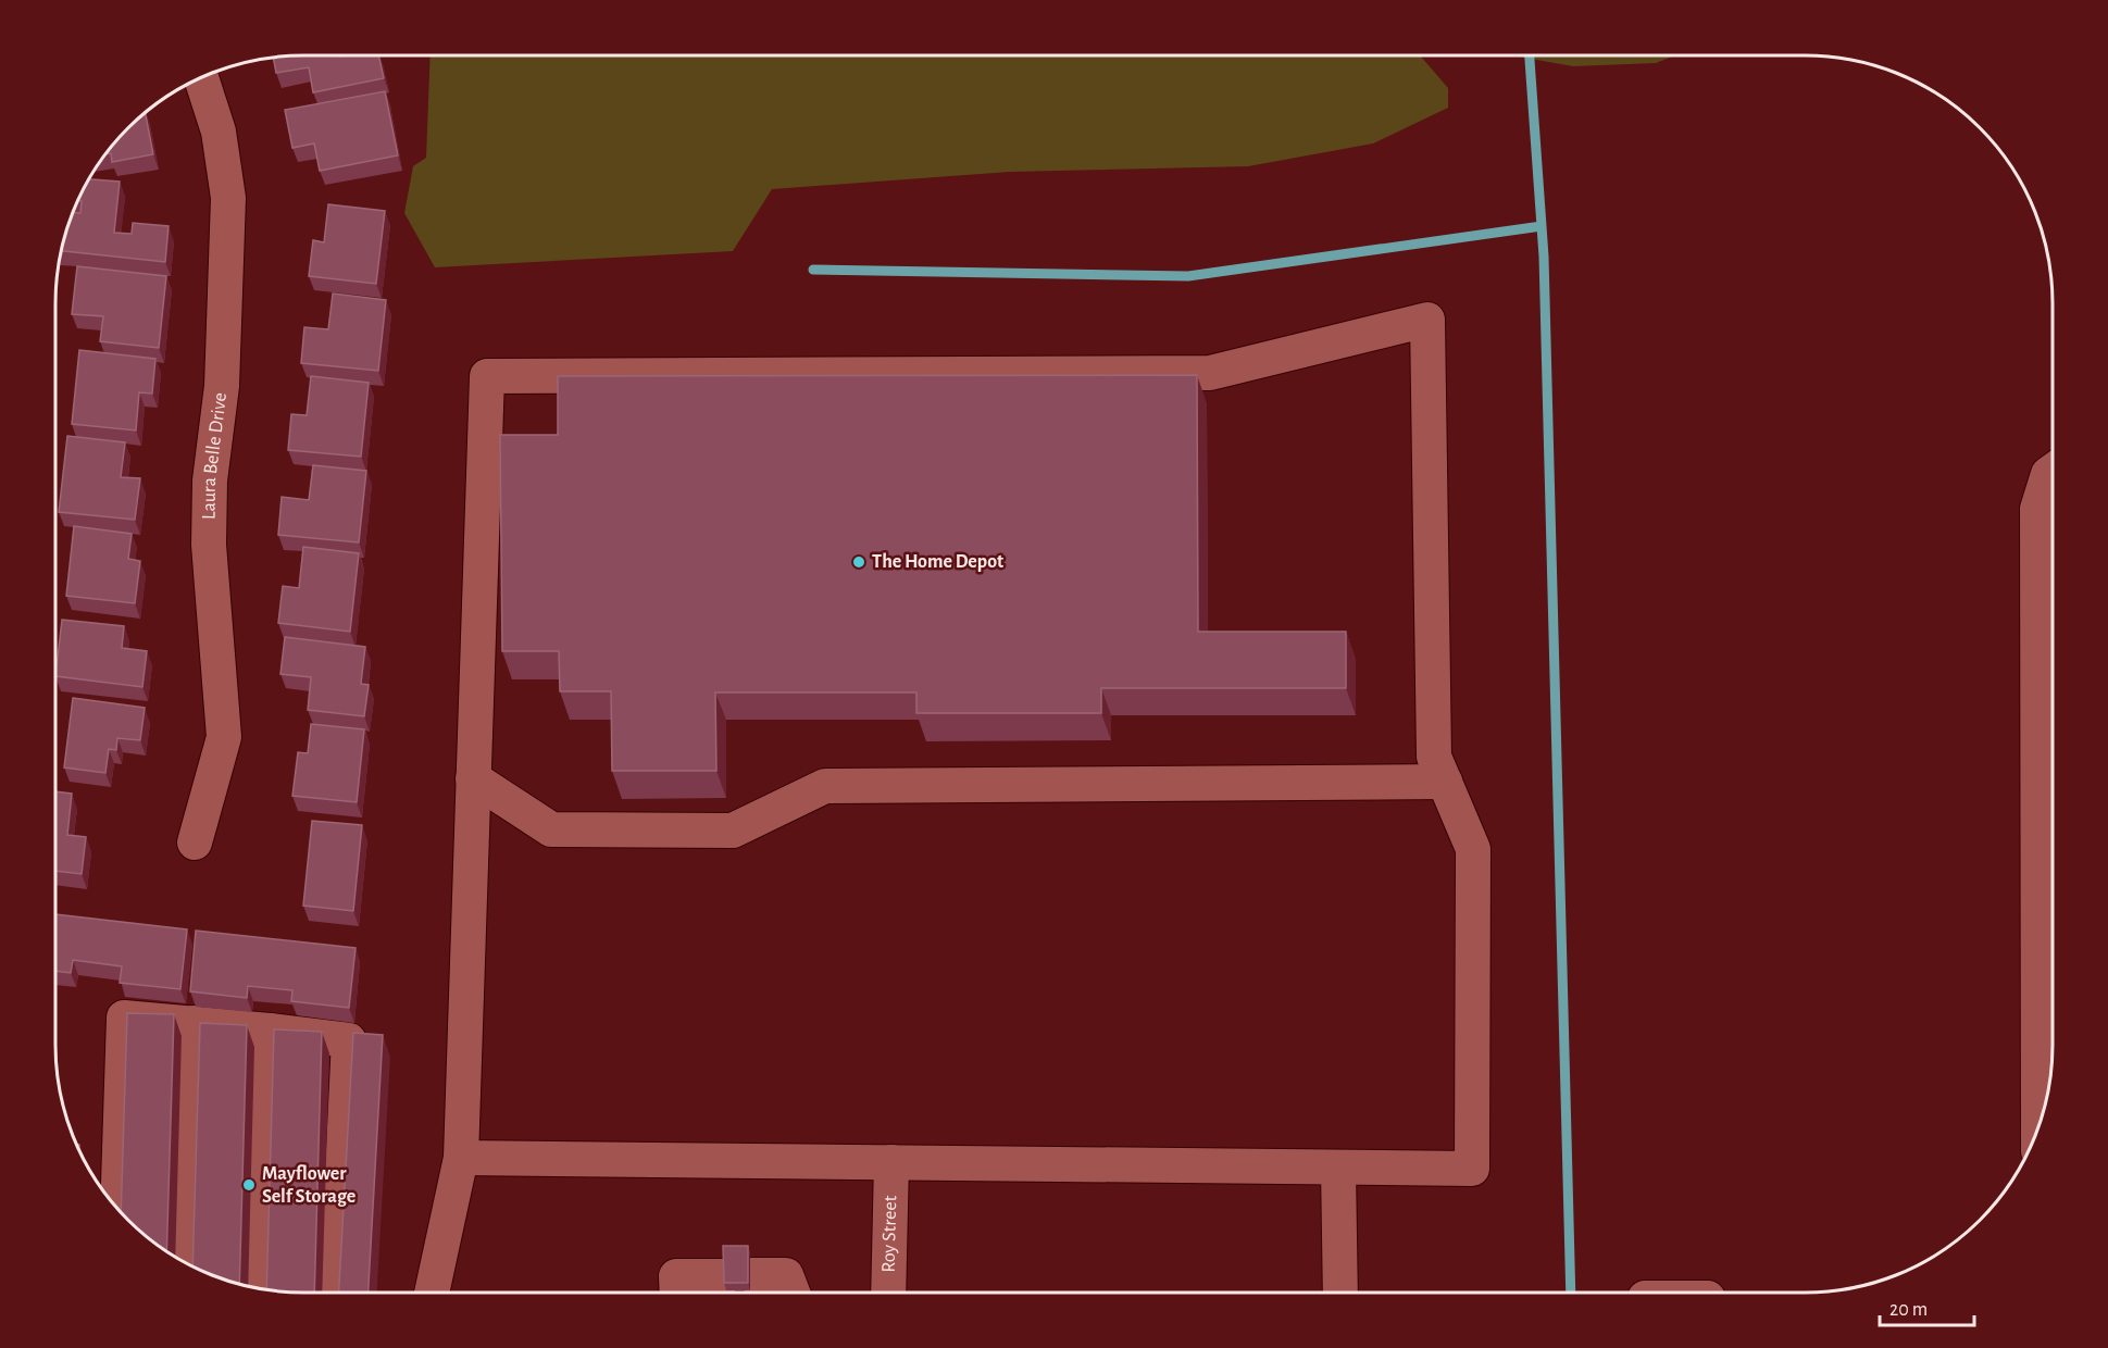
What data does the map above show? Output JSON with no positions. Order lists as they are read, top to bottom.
{
  "streets": {
    "street": ["Laura Belle Drive", "Roy Street"]
  },
  "places": ["The Home Depot", "Mayflower Self Storage"],
  "scale_bar": "20 m"
}
